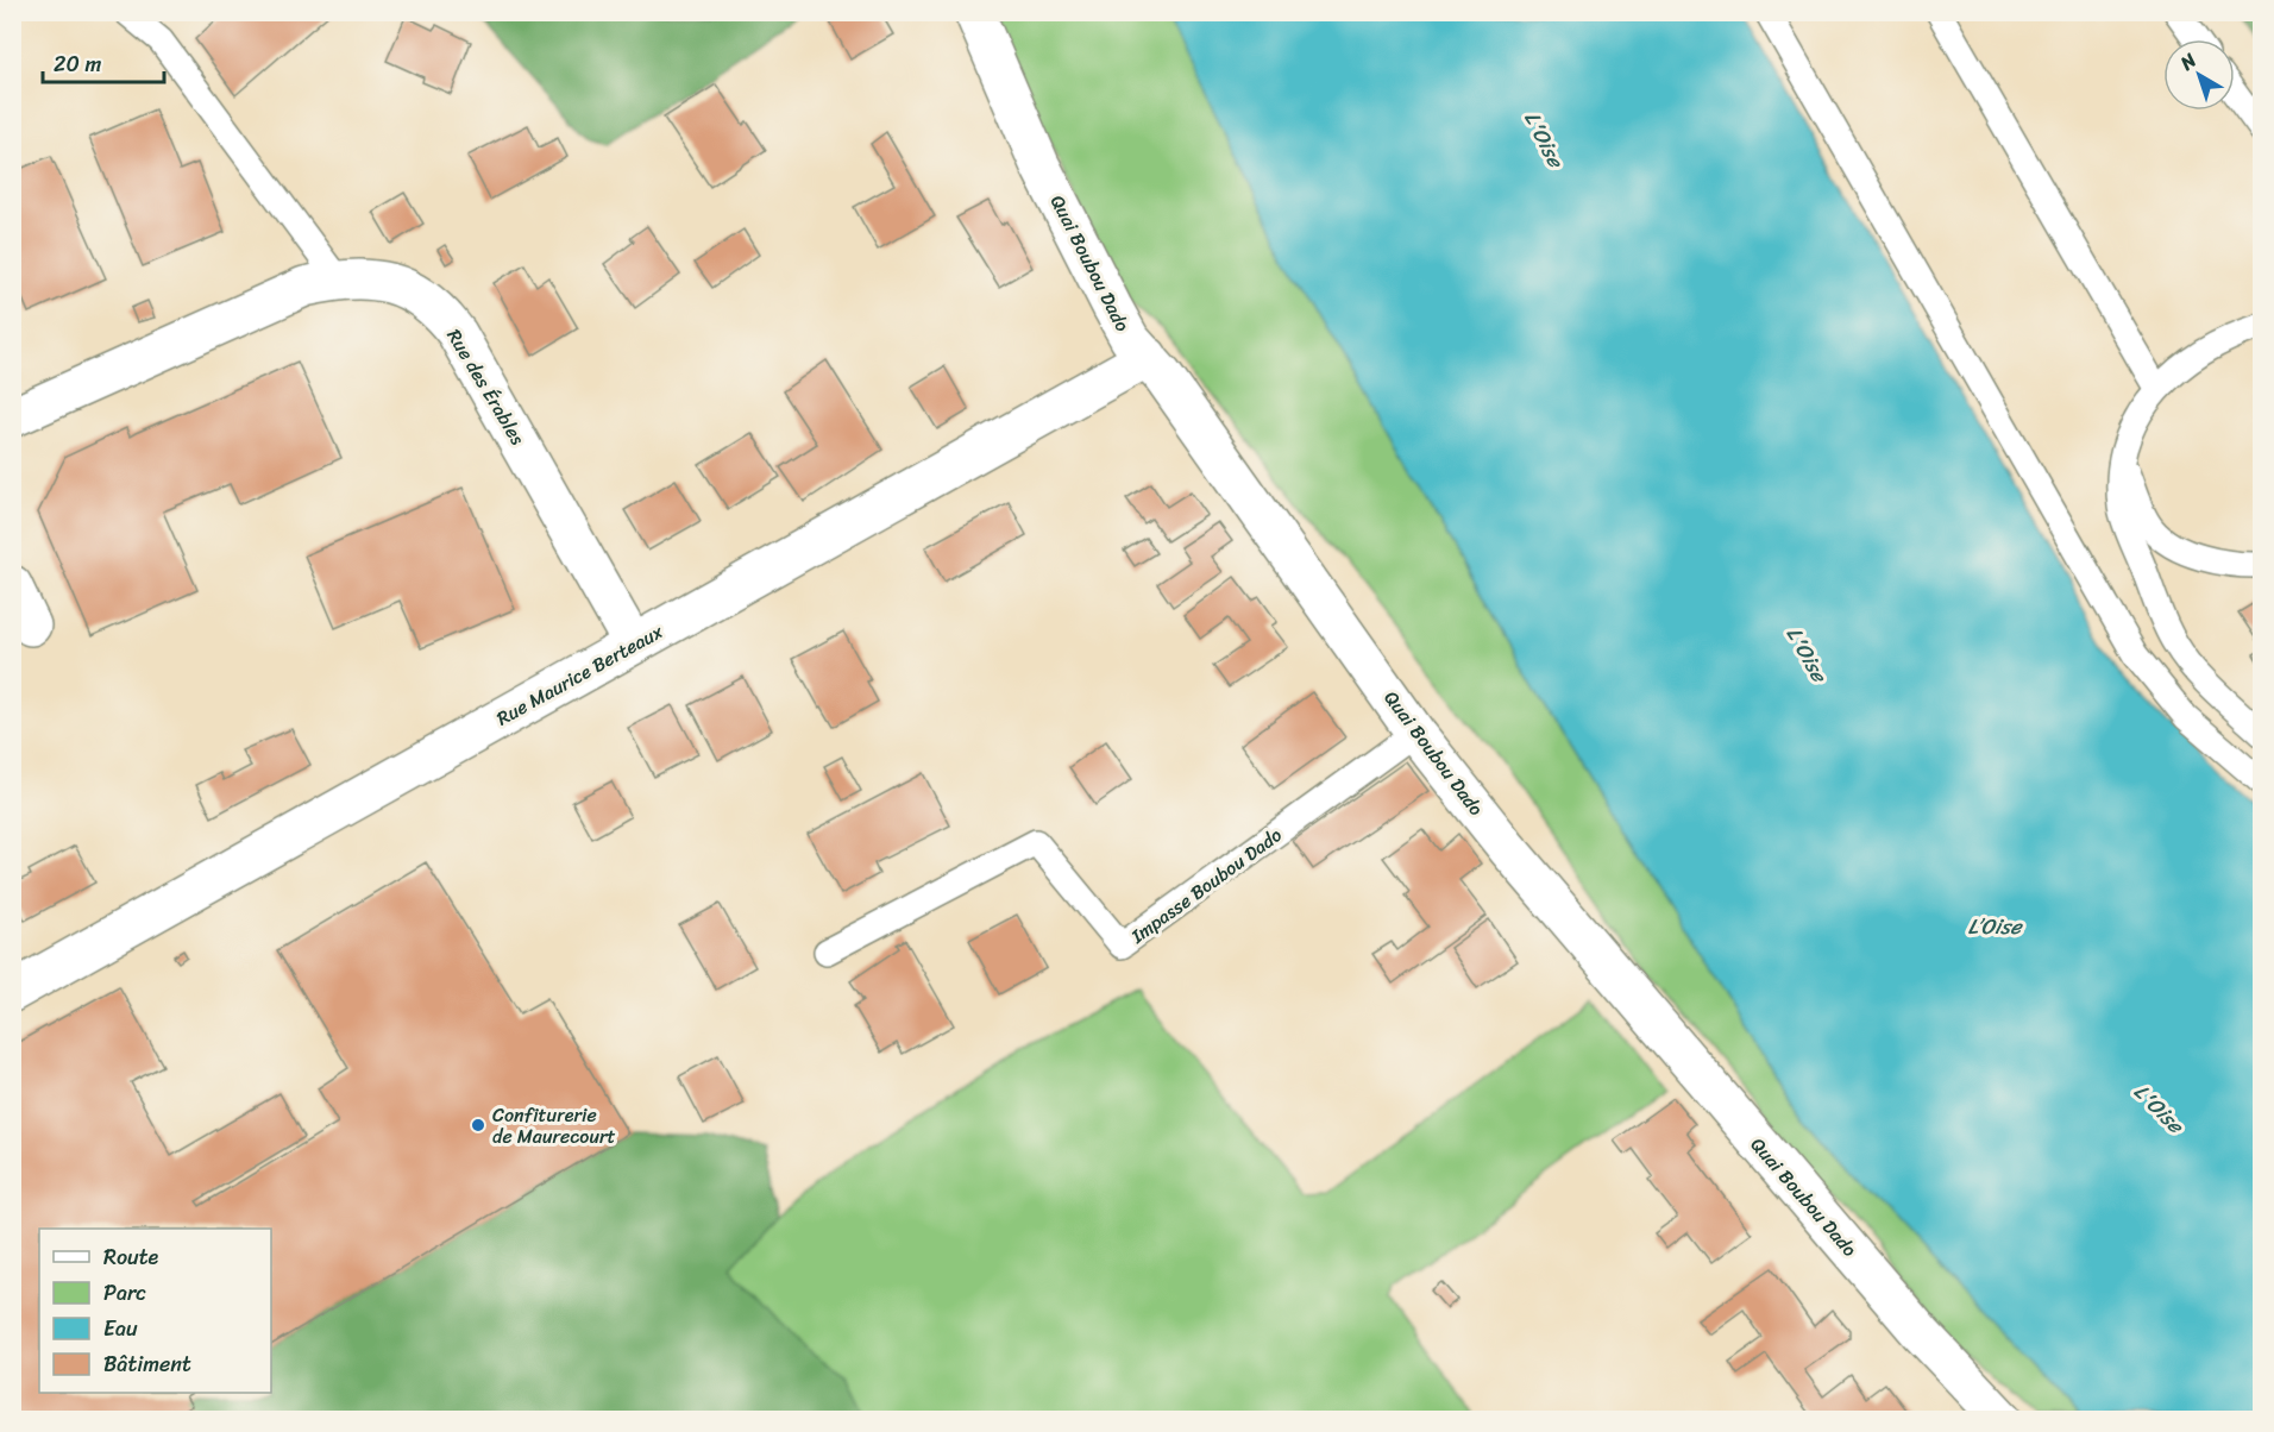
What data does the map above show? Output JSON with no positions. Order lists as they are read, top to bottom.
{
  "streets": {
    "street": ["Quai Boubou Dado", "Rue des Érables", "Rue Maurice Berteaux"],
    "lane": ["Impasse Boubou Dado"]
  },
  "crossings": [
    ["Quai Boubou Dado", "Rue Maurice Berteaux"],
    ["Quai Boubou Dado", "Impasse Boubou Dado"],
    ["Rue des Érables", "Rue Maurice Berteaux"]
  ],
  "water": ["L'Oise", "L’Oise"],
  "places": ["Confiturerie de Maurecourt"],
  "legend": [
    "Route",
    "Parc",
    "Eau",
    "Bâtiment"
  ],
  "scale_bar": "20 m",
  "north": "top left"
}
